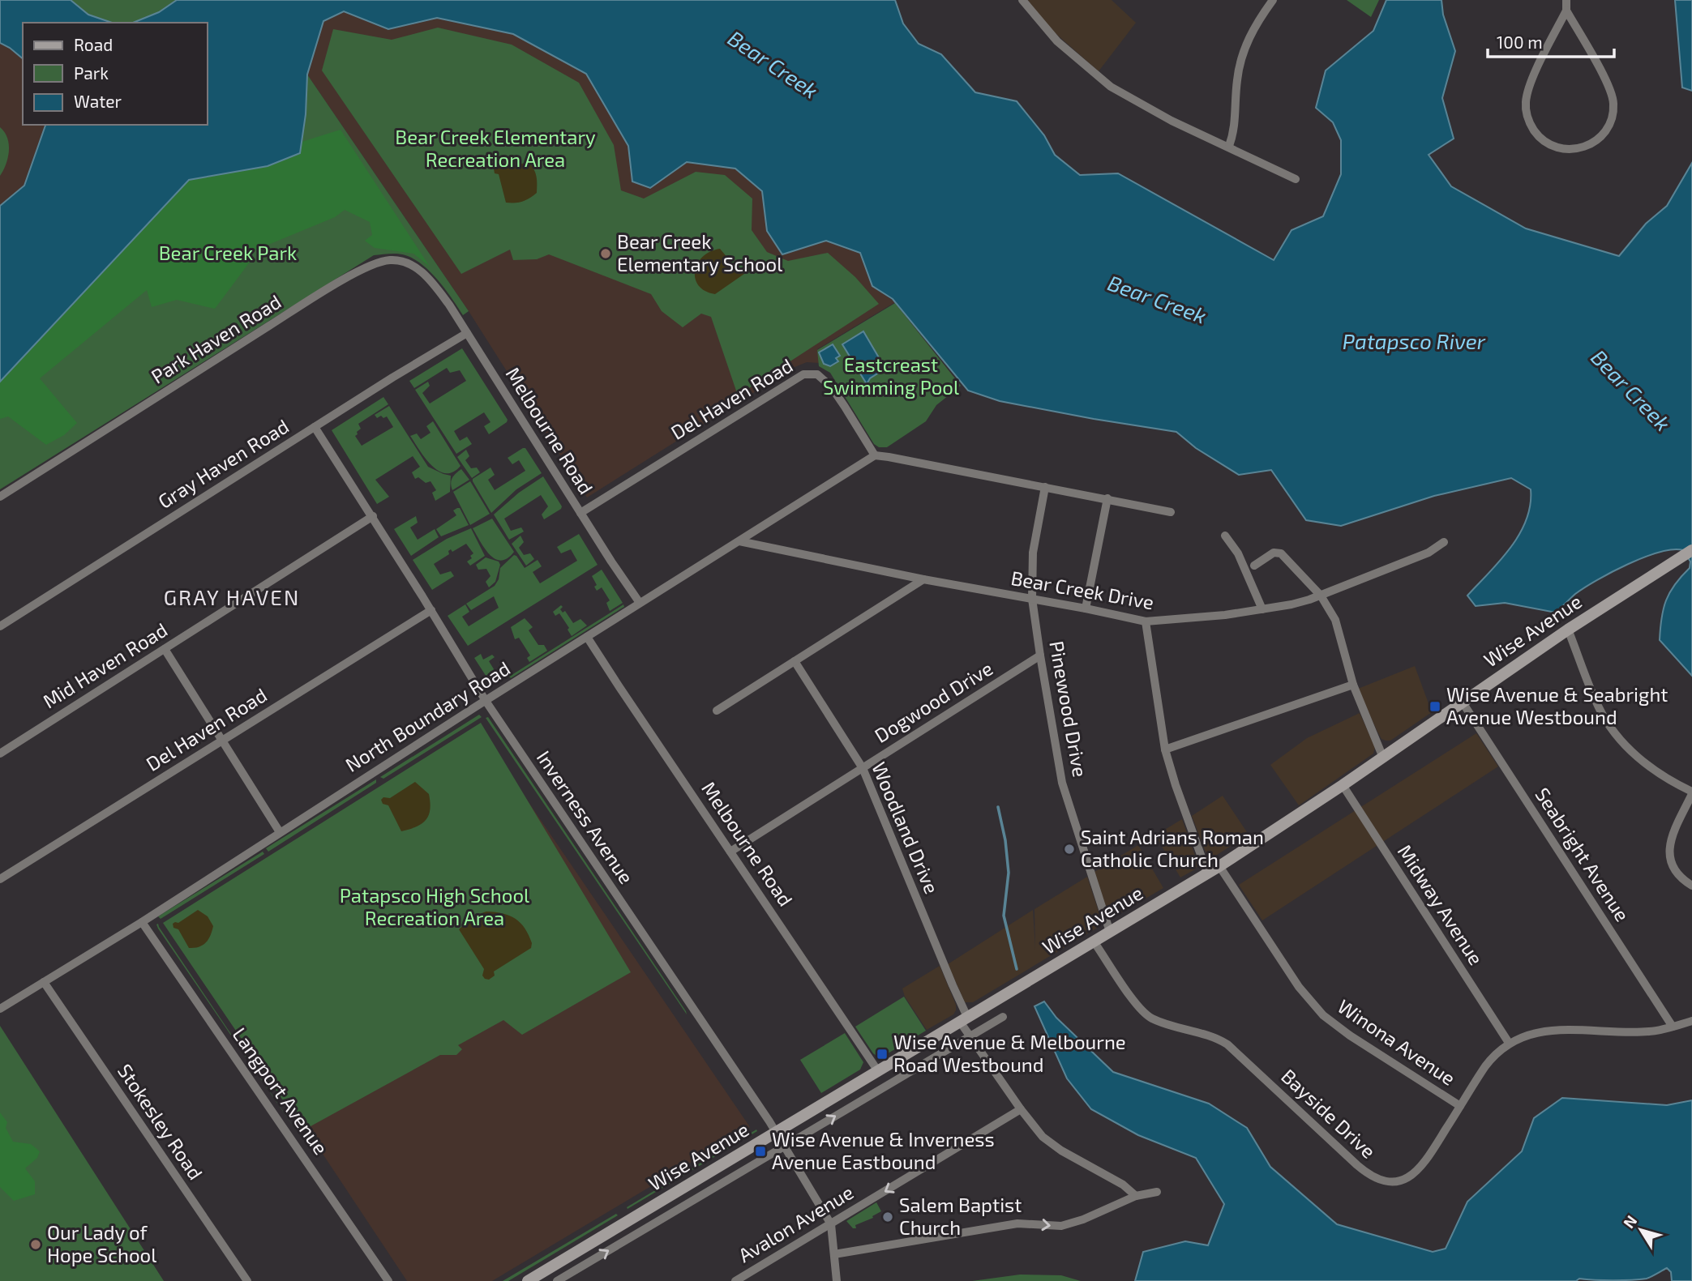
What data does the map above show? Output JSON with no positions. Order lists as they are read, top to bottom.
{
  "streets": {
    "main road": ["Wise Avenue"],
    "street": [
      "Park Haven Road",
      "Del Haven Road",
      "Melbourne Road",
      "Gray Haven Road",
      "Bear Creek Drive",
      "Mid Haven Road",
      "Dogwood Drive",
      "Pinewood Drive",
      "North Boundary Road",
      "Inverness Avenue",
      "Woodland Drive",
      "Seabright Avenue",
      "Midway Avenue",
      "Winona Avenue",
      "Langport Avenue",
      "Bayside Drive",
      "Stokesley Road",
      "Avalon Avenue"
    ]
  },
  "crossings": [
    ["Park Haven Road", "Melbourne Road"],
    ["Del Haven Road", "Melbourne Road"],
    ["Del Haven Road", "North Boundary Road"],
    ["Del Haven Road", "Inverness Avenue"],
    ["Melbourne Road", "Gray Haven Road"],
    ["Melbourne Road", "Wise Avenue"],
    ["Melbourne Road", "Dogwood Drive"],
    ["Melbourne Road", "North Boundary Road"],
    ["Gray Haven Road", "Inverness Avenue"],
    ["Bear Creek Drive", "Pinewood Drive"],
    ["Bear Creek Drive", "North Boundary Road"],
    ["Wise Avenue", "Pinewood Drive"],
    ["Wise Avenue", "Inverness Avenue"],
    ["Wise Avenue", "Woodland Drive"],
    ["Wise Avenue", "Seabright Avenue"],
    ["Wise Avenue", "Midway Avenue"],
    ["Wise Avenue", "Winona Avenue"],
    ["Wise Avenue", "Bayside Drive"],
    ["Mid Haven Road", "Inverness Avenue"],
    ["Dogwood Drive", "Pinewood Drive"],
    ["Dogwood Drive", "Woodland Drive"],
    ["North Boundary Road", "Inverness Avenue"],
    ["North Boundary Road", "Langport Avenue"],
    ["North Boundary Road", "Stokesley Road"],
    ["Inverness Avenue", "Avalon Avenue"],
    ["Woodland Drive", "Avalon Avenue"],
    ["Seabright Avenue", "Bayside Drive"],
    ["Midway Avenue", "Bayside Drive"],
    ["Winona Avenue", "Bayside Drive"]
  ],
  "districts": ["GRAY HAVEN"],
  "water": ["Bear Creek", "Patapsco River"],
  "parks": [
    "Bear Creek Elementary Recreation Area",
    "Bear Creek Park",
    "Eastcreast Swimming Pool",
    "Patapsco High School Recreation Area"
  ],
  "places": {
    "other": [
      "Bear Creek Elementary School",
      "Saint Adrians Roman Catholic Church",
      "Salem Baptist Church",
      "Our Lady of Hope School"
    ],
    "transit": ["Wise Avenue & Seabright Avenue Westbound", "Wise Avenue & Melbourne Road Westbound", "Wise Avenue & Inverness Avenue Eastbound"]
  },
  "legend": ["Road", "Park", "Water"],
  "scale_bar": "100 m",
  "north": "top left"
}
